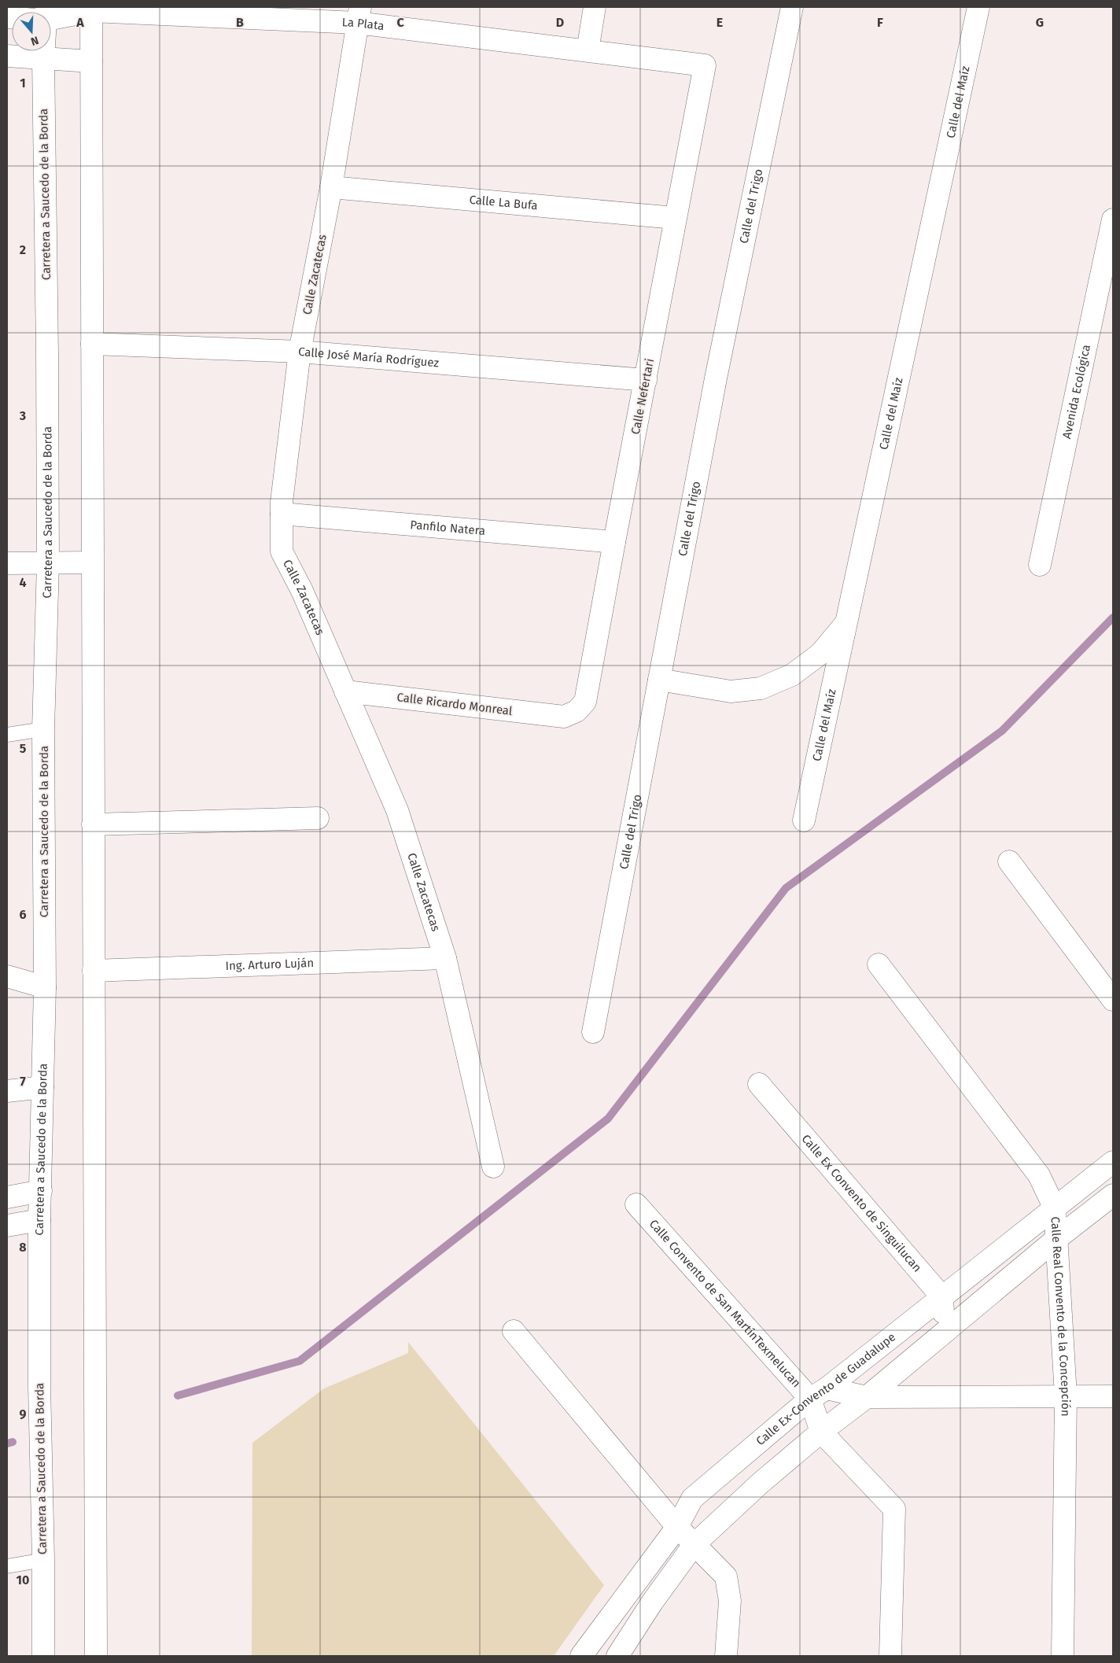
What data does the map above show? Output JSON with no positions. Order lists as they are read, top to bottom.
{
  "streets": {
    "street": [
      "La Plata",
      "Calle del Maíz",
      "Carretera a Saucedo de la Borda",
      "Calle La Bufa",
      "Calle del Trigo",
      "Calle Zacatecas",
      "Calle José María Rodríguez",
      "Avenida Ecológica",
      "Calle Nefertari",
      "Panfilo Natera",
      "Calle Ricardo Monreal",
      "Ing. Arturo Luján",
      "Calle Ex Convento de Singuilucan",
      "Calle Convento de San MartínTexmelucan",
      "Calle Real Convento de la Concepción",
      "Calle Ex-Convento de Guadalupe"
    ]
  },
  "crossings": [
    ["La Plata", "Calle Zacatecas"],
    ["La Plata", "Calle Nefertari"],
    ["Calle La Bufa", "Calle Zacatecas"],
    ["Calle La Bufa", "Calle Nefertari"],
    ["Calle Zacatecas", "Calle José María Rodríguez"],
    ["Calle Zacatecas", "Panfilo Natera"],
    ["Calle Zacatecas", "Calle Ricardo Monreal"],
    ["Calle Zacatecas", "Ing. Arturo Luján"],
    ["Calle José María Rodríguez", "Calle Nefertari"],
    ["Calle Nefertari", "Panfilo Natera"],
    ["Calle Nefertari", "Calle Ricardo Monreal"],
    ["Calle Ex Convento de Singuilucan", "Calle Ex-Convento de Guadalupe"],
    ["Calle Convento de San MartínTexmelucan", "Calle Ex-Convento de Guadalupe"],
    ["Calle Real Convento de la Concepción", "Calle Ex-Convento de Guadalupe"]
  ],
  "north": "bottom",
  "grid": {
    "columns": [
      "A",
      "B",
      "C",
      "D",
      "E",
      "F",
      "G"
    ],
    "rows": [
      "1",
      "2",
      "3",
      "4",
      "5",
      "6",
      "7",
      "8",
      "9",
      "10"
    ]
  }
}
